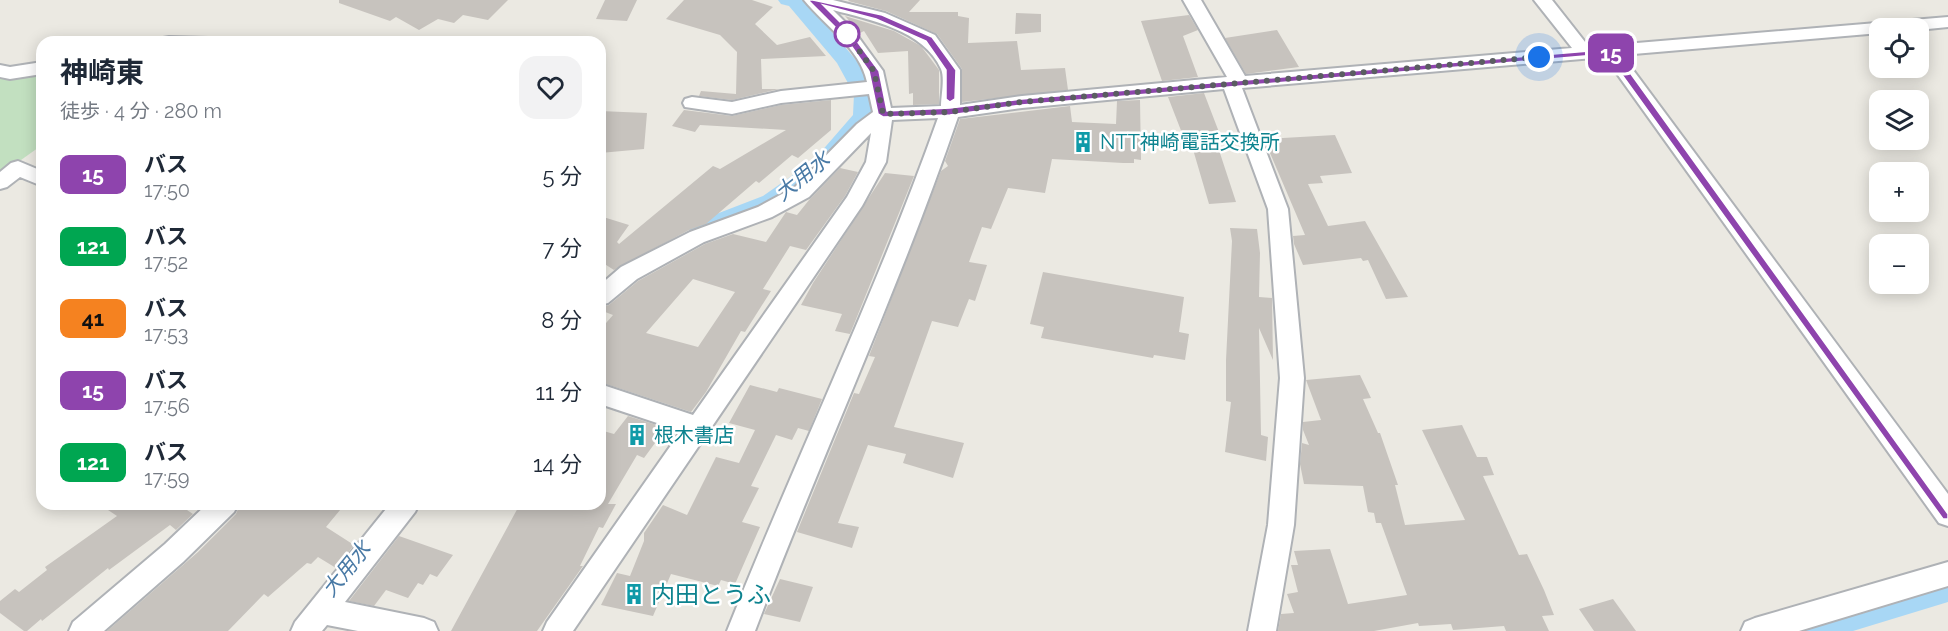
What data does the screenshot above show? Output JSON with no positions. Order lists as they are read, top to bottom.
{
  "water": ["大用水"],
  "places": {
    "building": ["NTT神崎電話交換所", "根木書店", "内田とうふ"]
  },
  "lines": ["bus line 15"],
  "page": {
    "on_map": "15",
    "map_buttons": ["+", "−"],
    "heading": ["神崎東", "徒歩 · 4 分 · 280 m"],
    "list": [
      {
        "mark": "15",
        "name": "バス",
        "note": "17:50",
        "value": "5 分"
      },
      {
        "mark": "121",
        "name": "バス",
        "note": "17:52",
        "value": "7 分"
      },
      {
        "mark": "41",
        "name": "バス",
        "note": "17:53",
        "value": "8 分"
      },
      {
        "mark": "15",
        "name": "バス",
        "note": "17:56",
        "value": "11 分"
      },
      {
        "mark": "121",
        "name": "バス",
        "note": "17:59",
        "value": "14 分"
      }
    ]
  }
}
